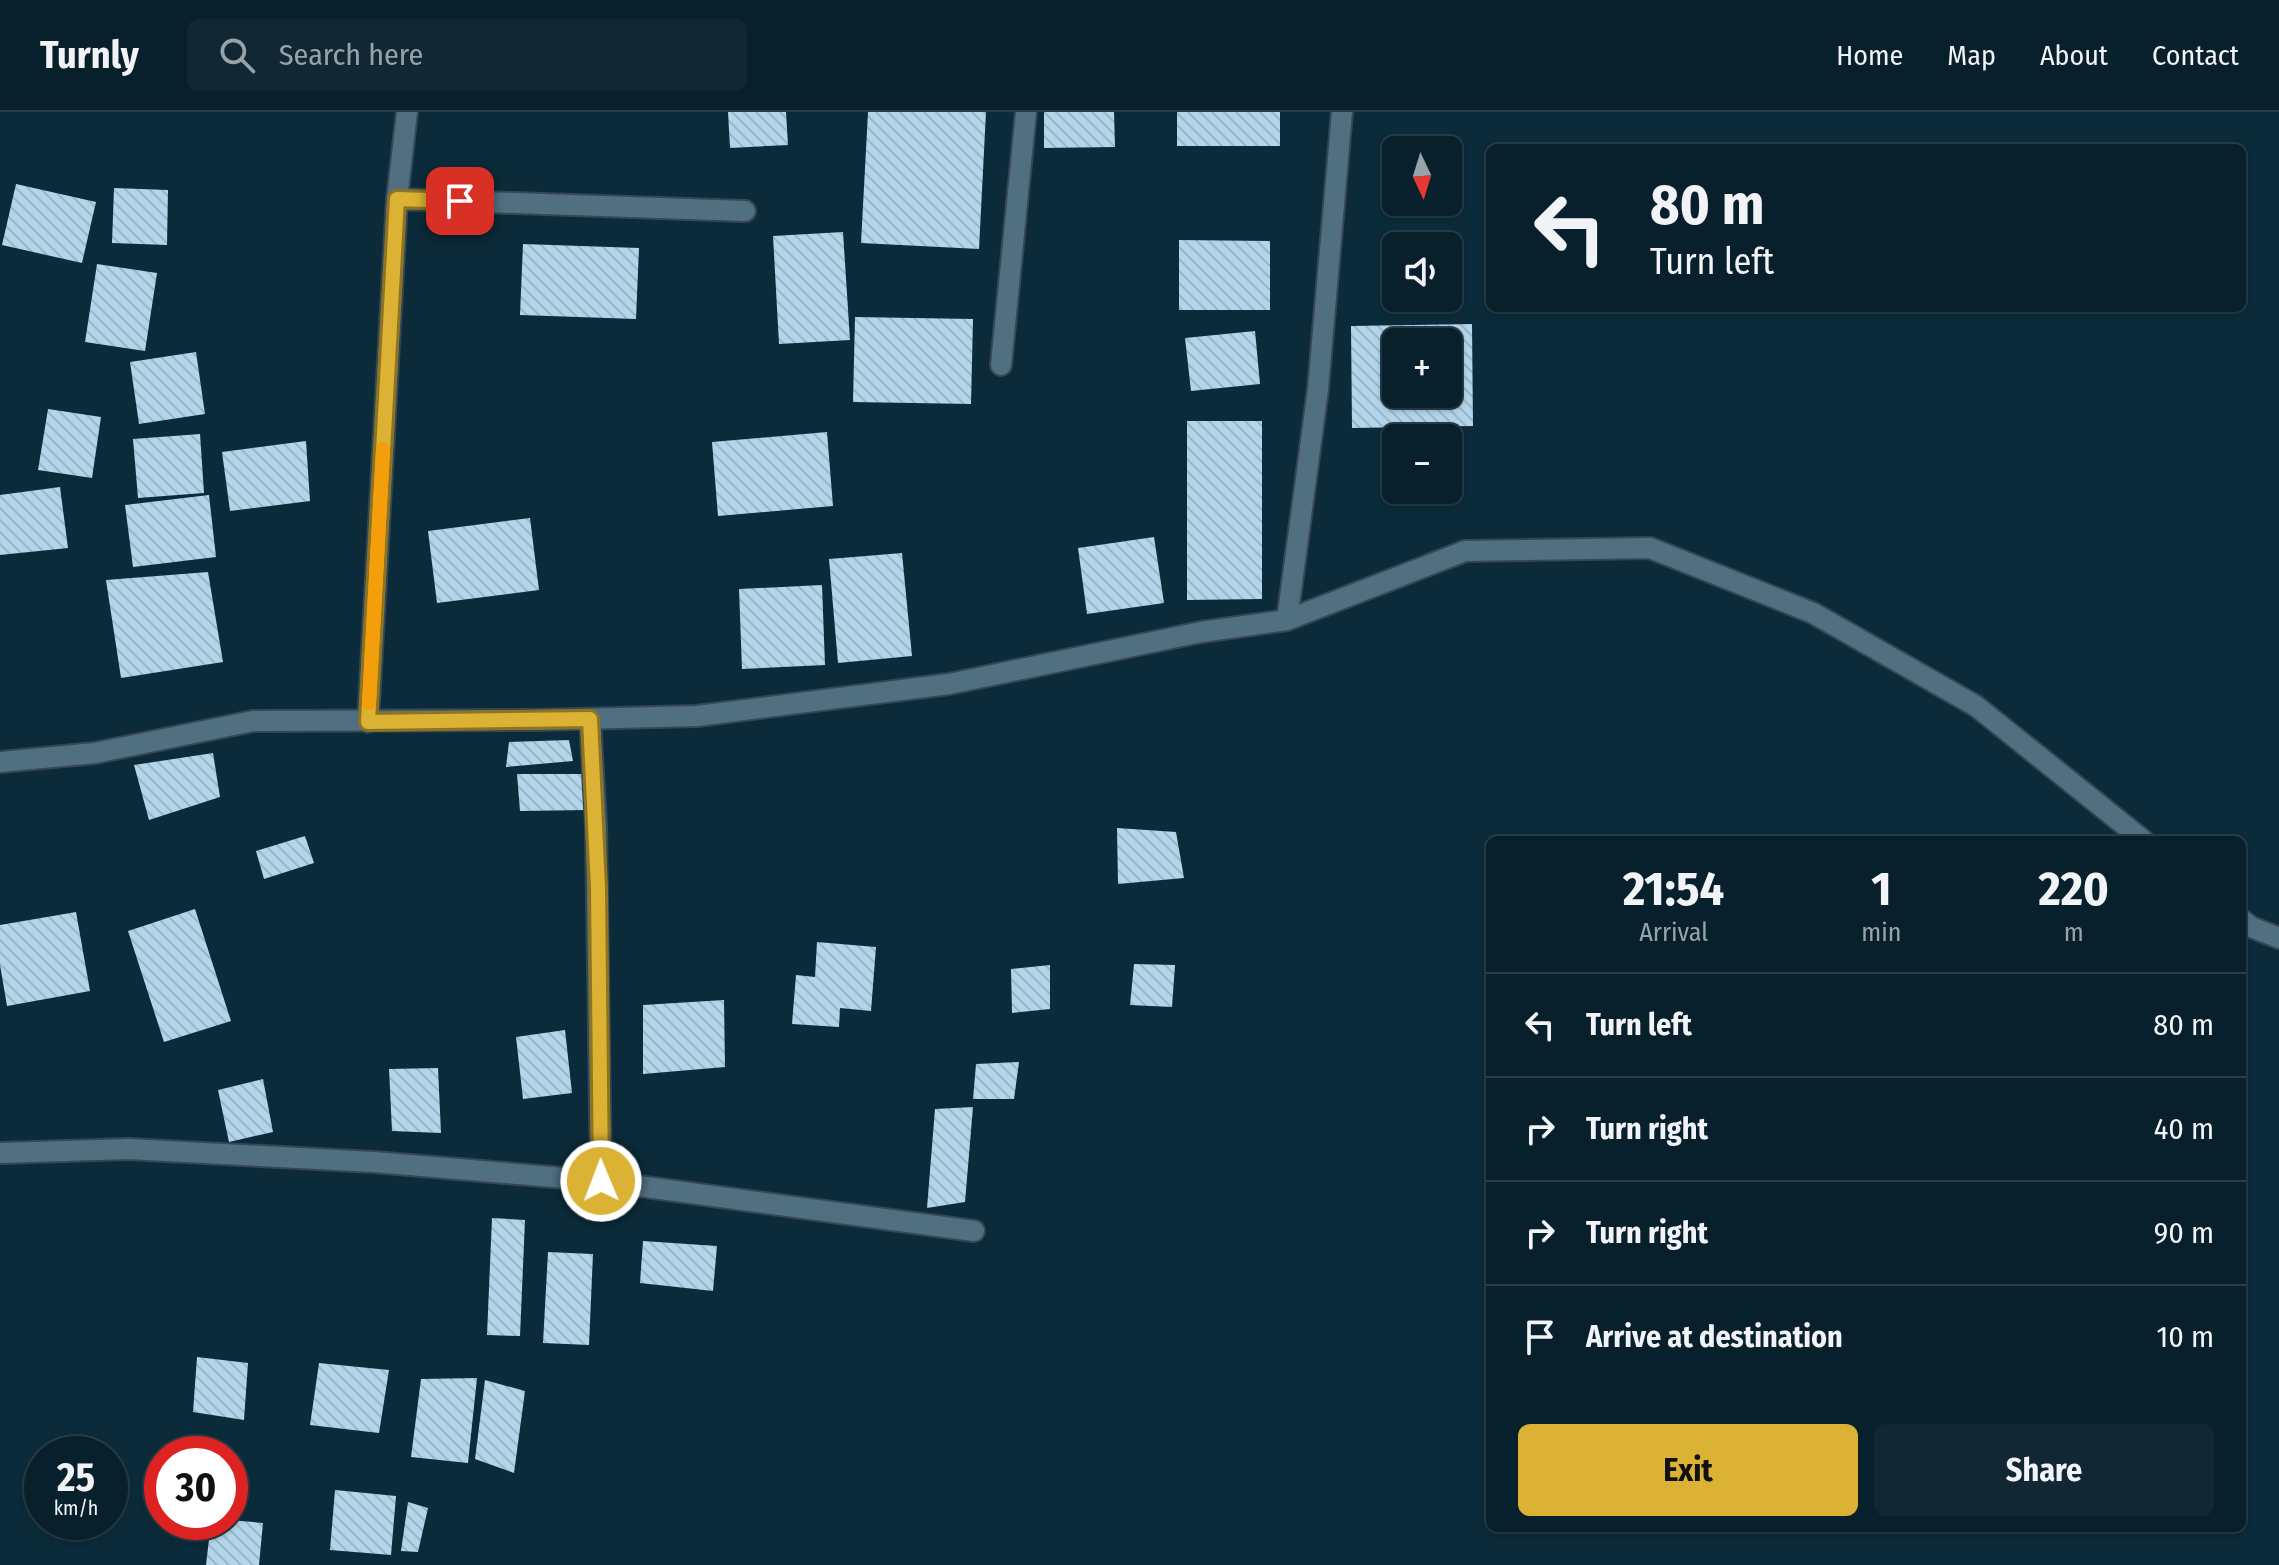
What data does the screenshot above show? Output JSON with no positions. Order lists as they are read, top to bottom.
{
  "north": "bottom",
  "page": {
    "header": "Turnly",
    "search": "Search here",
    "nav": [
      "Home",
      "Map",
      "About",
      "Contact"
    ],
    "map_buttons": ["+", "−"],
    "turn": ["80 m", "Turn left"],
    "eta": [
      "21:54",
      "Arrival",
      "1",
      "min",
      "220",
      "m"
    ],
    "list": [
      {
        "name": "Turn left",
        "value": "80 m"
      },
      {
        "name": "Turn right",
        "value": "40 m"
      },
      {
        "name": "Turn right",
        "value": "90 m"
      },
      {
        "name": "Arrive at destination",
        "value": "10 m"
      }
    ],
    "buttons": ["Exit", "Share"],
    "speed": "25 km/h",
    "limit": "30"
  }
}
